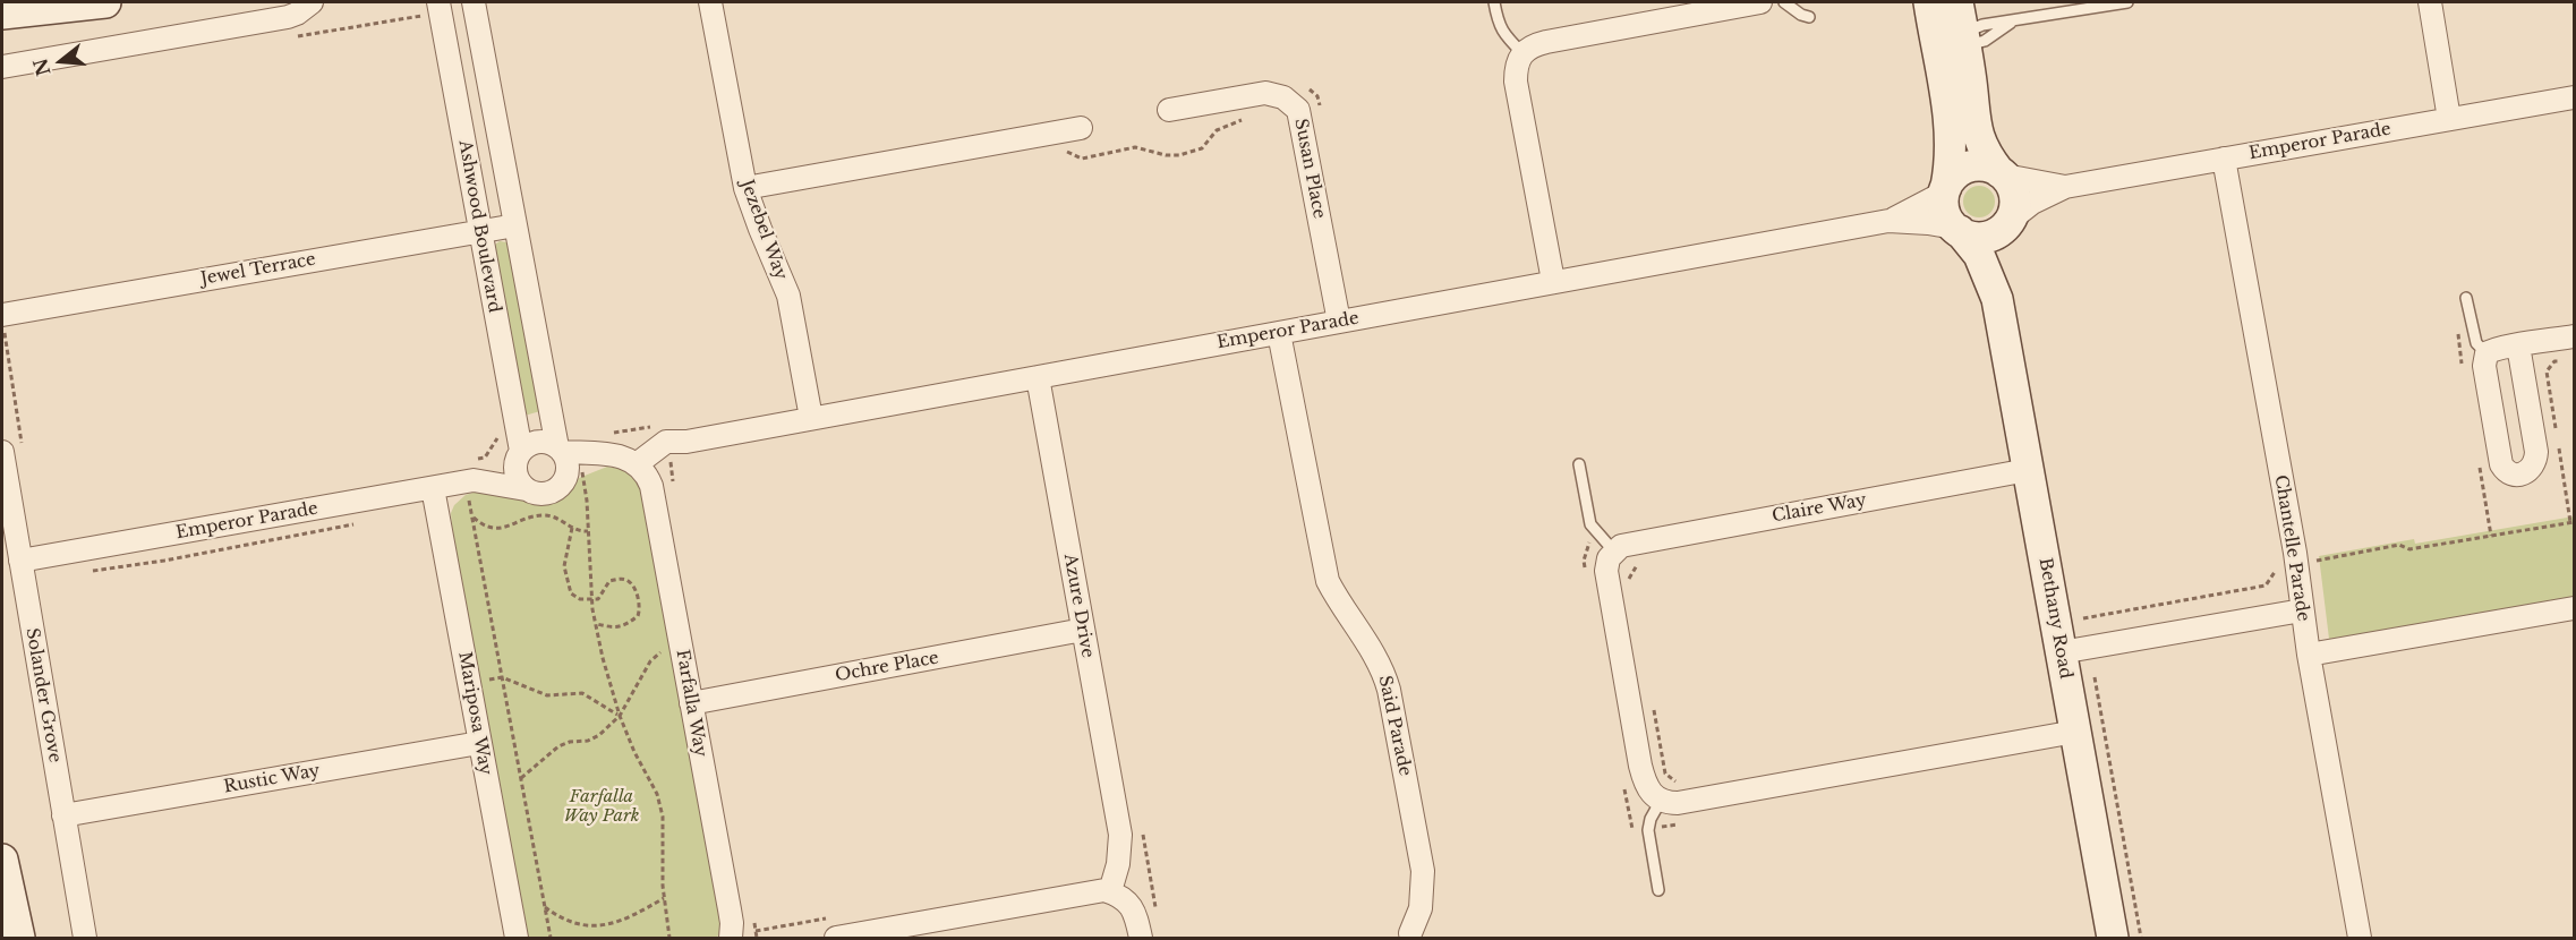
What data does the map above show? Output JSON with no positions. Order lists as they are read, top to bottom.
{
  "streets": {
    "street": [
      "Emperor Parade",
      "Susan Place",
      "Ashwood Boulevard",
      "Jezebel Way",
      "Jewel Terrace",
      "Claire Way",
      "Chantelle Parade",
      "Azure Drive",
      "Bethany Road",
      "Ochre Place",
      "Solander Grove",
      "Farfalla Way",
      "Mariposa Way",
      "Said Parade",
      "Rustic Way"
    ]
  },
  "crossings": [
    ["Emperor Parade", "Susan Place"],
    ["Emperor Parade", "Ashwood Boulevard"],
    ["Emperor Parade", "Jezebel Way"],
    ["Emperor Parade", "Chantelle Parade"],
    ["Emperor Parade", "Azure Drive"],
    ["Emperor Parade", "Bethany Road"],
    ["Emperor Parade", "Solander Grove"],
    ["Emperor Parade", "Farfalla Way"],
    ["Emperor Parade", "Mariposa Way"],
    ["Emperor Parade", "Said Parade"],
    ["Ashwood Boulevard", "Jewel Terrace"],
    ["Claire Way", "Bethany Road"],
    ["Azure Drive", "Ochre Place"],
    ["Ochre Place", "Farfalla Way"],
    ["Solander Grove", "Rustic Way"],
    ["Mariposa Way", "Rustic Way"]
  ],
  "parks": ["Farfalla Way Park"],
  "north": "left"
}
